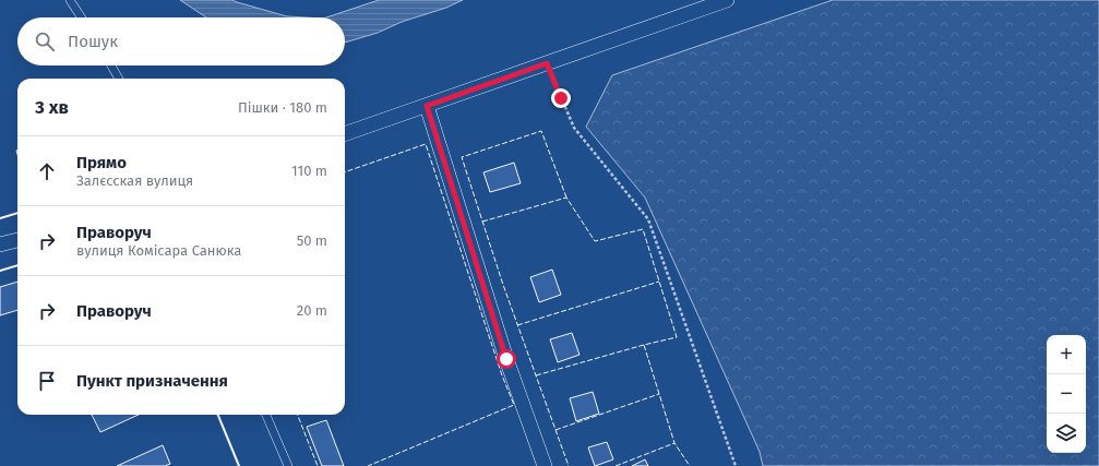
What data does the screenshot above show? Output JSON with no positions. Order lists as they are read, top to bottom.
{
  "page": {
    "search": "Пошук",
    "heading": ["3 хв", "Пішки · 180 m"],
    "list": [
      ["Прямо", "Залєсская вулиця", "110 m"],
      ["Праворуч", "вулиця Комісара Санюка", "50 m"],
      ["Праворуч", "20 m"],
      "Пункт призначення"
    ],
    "map_buttons": ["+", "−"]
  }
}
